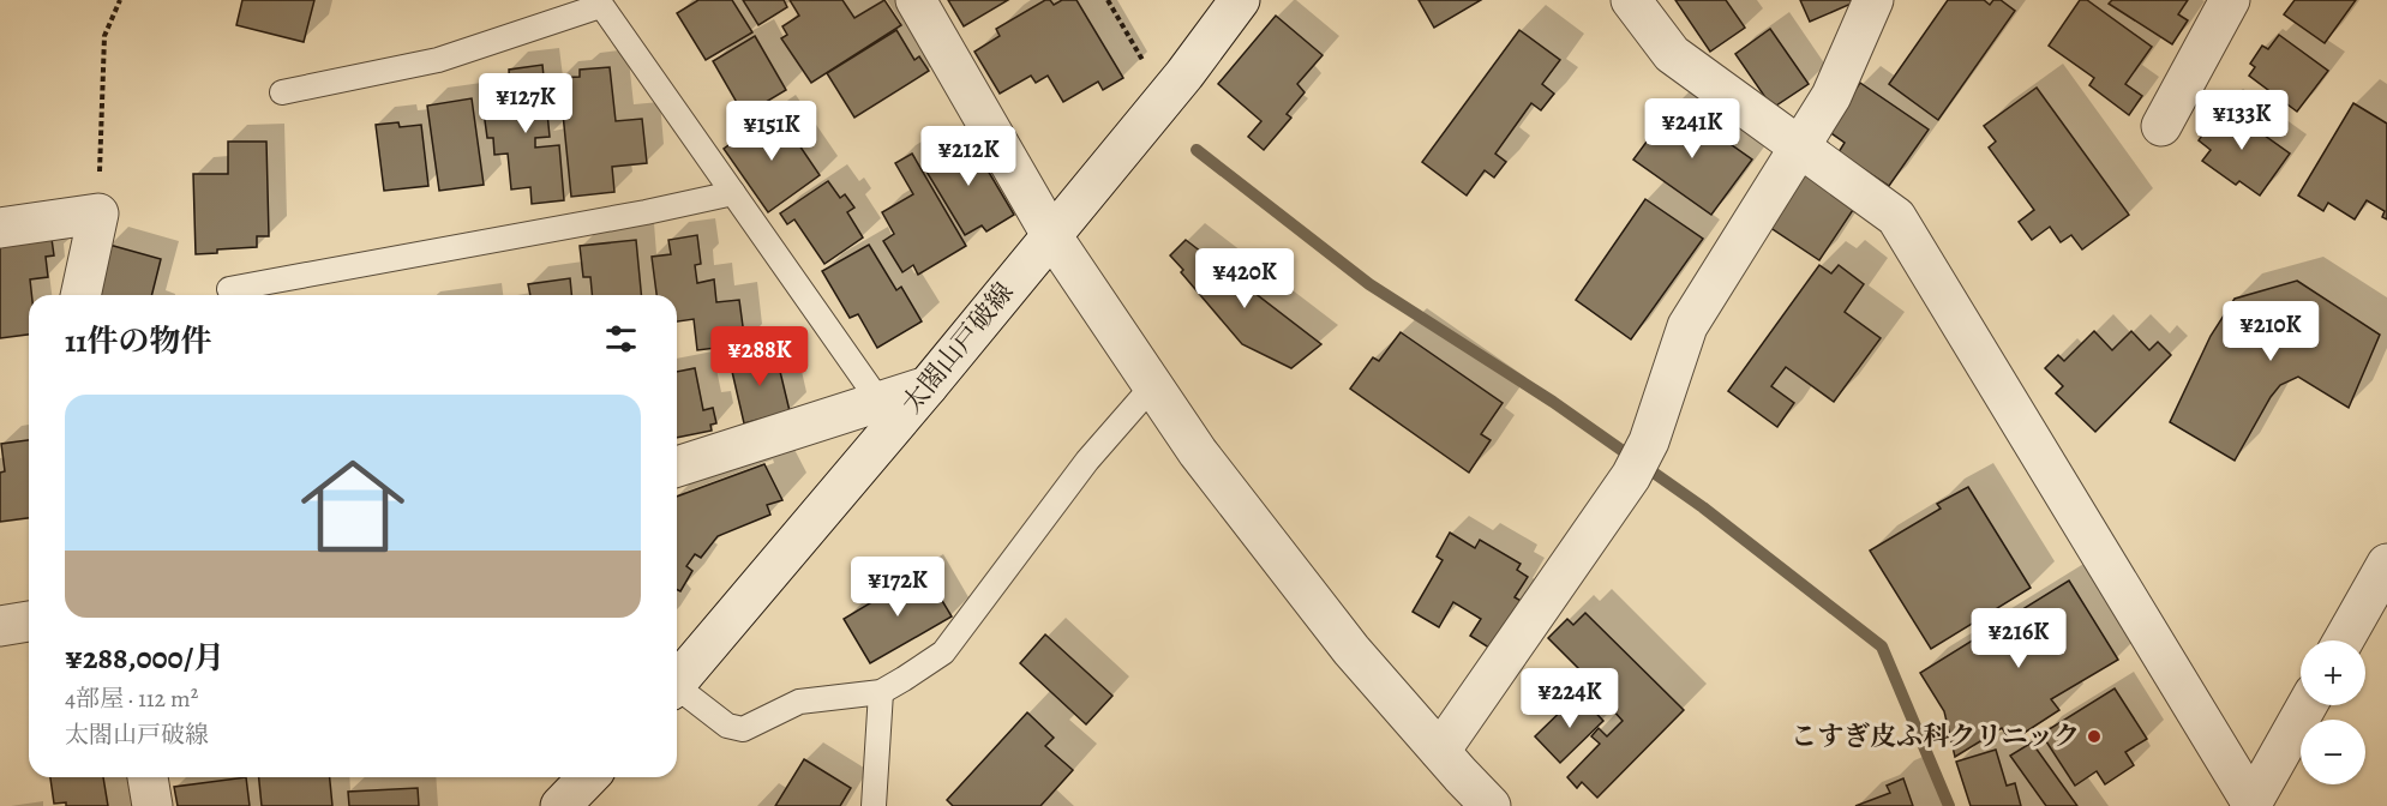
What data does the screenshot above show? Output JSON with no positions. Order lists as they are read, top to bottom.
{
  "streets": {
    "street": ["太閤山戸破線"]
  },
  "places": ["こすぎ皮ふ科クリニック"],
  "page": {
    "price": [
      "¥127K",
      "¥133K",
      "¥241K",
      "¥151K",
      "¥212K",
      "¥420K",
      "¥210K",
      "¥288K",
      "¥172K",
      "¥216K",
      "¥224K"
    ],
    "heading": "11件の物件",
    "list": [
      {
        "name": "¥288,000/月",
        "note": "4部屋 · 112 m² · 太閤山戸破線"
      }
    ],
    "map_buttons": ["+", "−"]
  }
}
